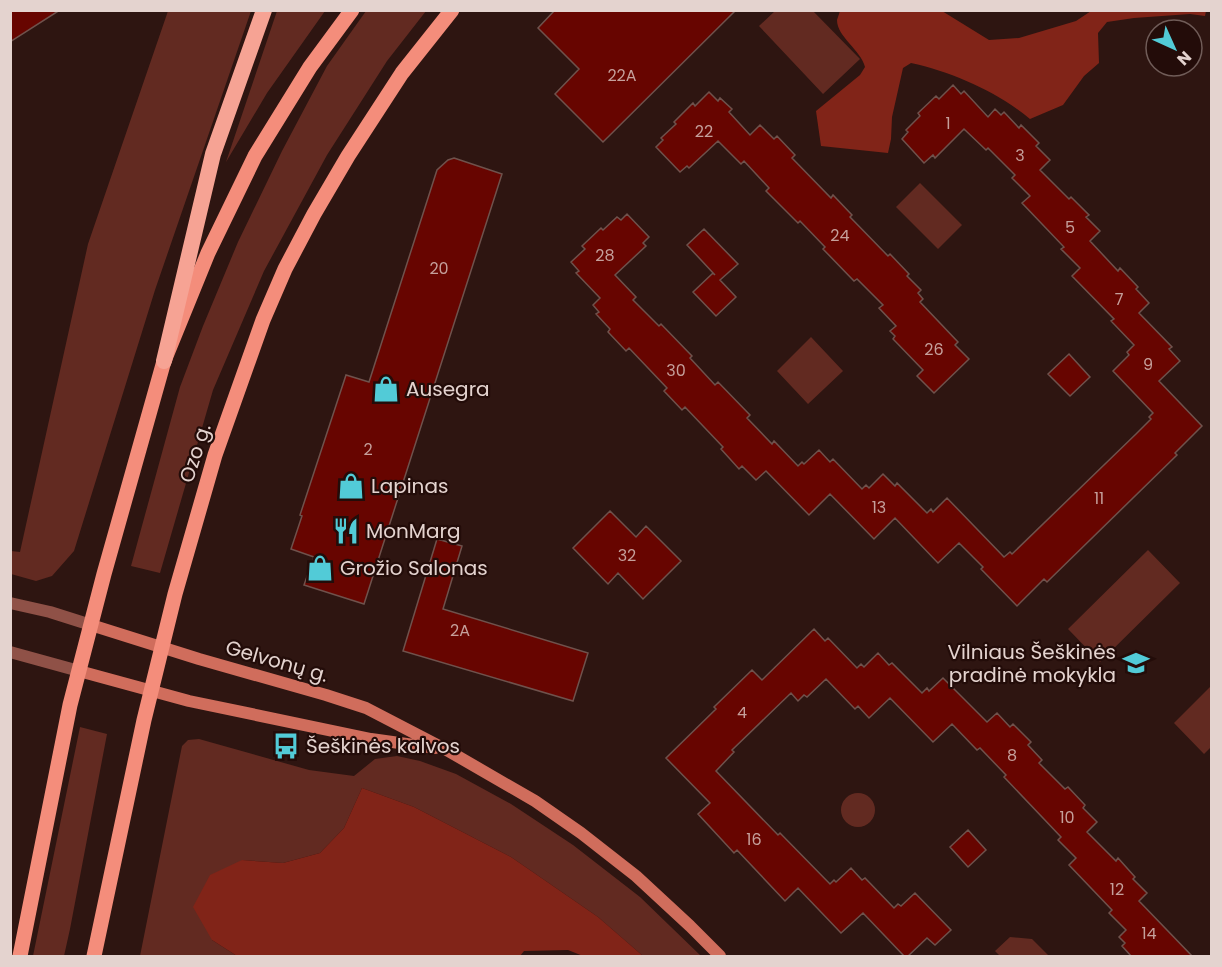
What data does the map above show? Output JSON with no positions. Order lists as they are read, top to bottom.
{
  "streets": {
    "main road": ["Ozo g.", "Gelvonų g."]
  },
  "crossings": [
    ["Ozo g.", "Gelvonų g."]
  ],
  "places": {
    "shop": ["Ausegra", "Lapinas", "Grožio Salonas"],
    "restaurant": ["MonMarg"],
    "school or university": ["Vilniaus Šeškinės pradinė mokykla"],
    "bus stop": ["Šeškinės kalvos"]
  },
  "house_numbers": [
    "22A",
    "1",
    "22",
    "3",
    "5",
    "24",
    "28",
    "20",
    "7",
    "26",
    "9",
    "30",
    "2",
    "11",
    "13",
    "32",
    "2A",
    "4",
    "8",
    "10",
    "16",
    "12",
    "14"
  ],
  "north": "bottom right"
}
